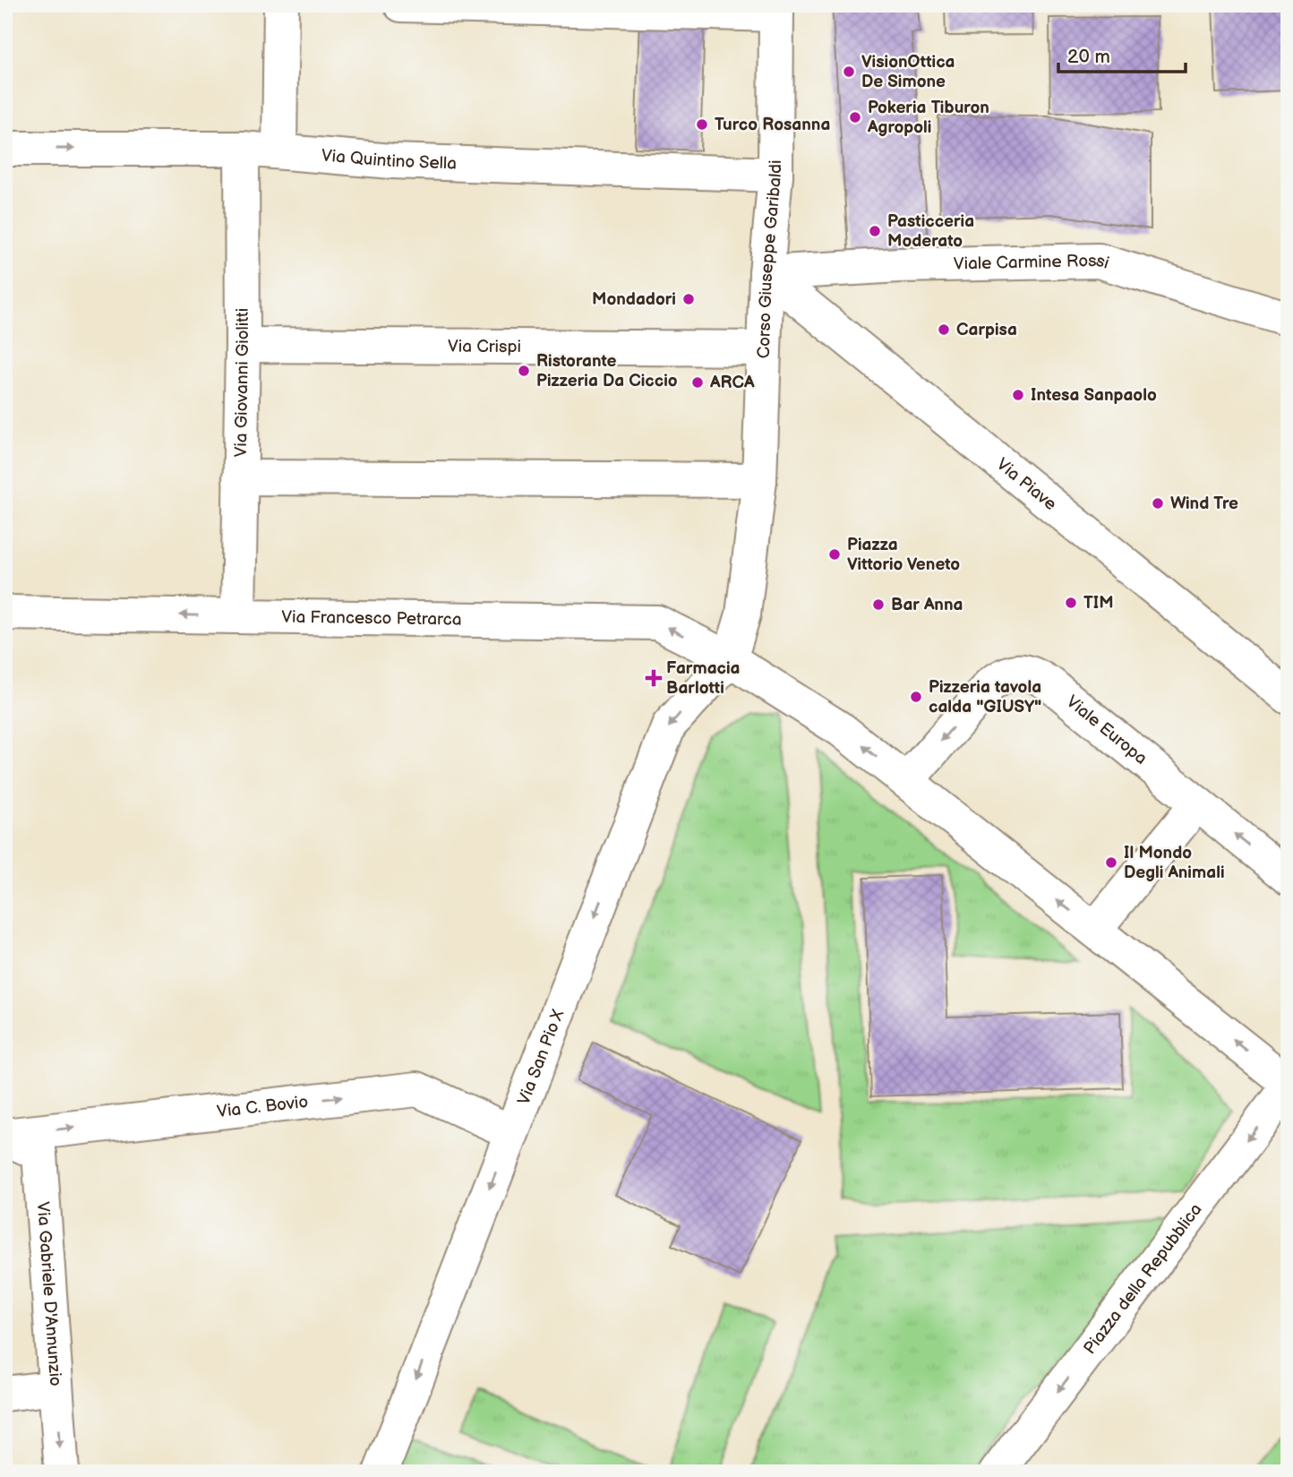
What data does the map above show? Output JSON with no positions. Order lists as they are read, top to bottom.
{
  "streets": {
    "street": [
      "Via Quintino Sella",
      "Corso Giuseppe Garibaldi",
      "Viale Carmine Rossi",
      "Via Crispi",
      "Via Giovanni Giolitti",
      "Via Piave",
      "Via Francesco Petrarca",
      "Viale Europa",
      "Via San Pio X",
      "Via C. Bovio",
      "Piazza della Repubblica",
      "Via Gabriele D'Annunzio"
    ]
  },
  "crossings": [
    ["Via Quintino Sella", "Corso Giuseppe Garibaldi"],
    ["Via Quintino Sella", "Via Giovanni Giolitti"],
    ["Corso Giuseppe Garibaldi", "Viale Carmine Rossi"],
    ["Corso Giuseppe Garibaldi", "Via Crispi"],
    ["Corso Giuseppe Garibaldi", "Via Piave"],
    ["Corso Giuseppe Garibaldi", "Via Francesco Petrarca"],
    ["Corso Giuseppe Garibaldi", "Via San Pio X"],
    ["Viale Carmine Rossi", "Via Piave"],
    ["Via Crispi", "Via Giovanni Giolitti"],
    ["Via Giovanni Giolitti", "Via Francesco Petrarca"],
    ["Via Francesco Petrarca", "Via San Pio X"],
    ["Via San Pio X", "Via C. Bovio"],
    ["Via C. Bovio", "Via Gabriele D'Annunzio"]
  ],
  "one_way": ["Via San Pio X", "Via C. Bovio", "Piazza della Repubblica"],
  "places": {
    "other": [
      "VisionOttica De Simone",
      "Pokeria Tiburon Agropoli",
      "Turco Rosanna",
      "Pasticceria Moderato",
      "Mondadori",
      "Carpisa",
      "Ristorante Pizzeria Da Ciccio",
      "ARCA",
      "Intesa Sanpaolo",
      "Wind Tre",
      "Piazza Vittorio Veneto",
      "TIM",
      "Bar Anna",
      "Pizzeria tavola calda \"GIUSY\"",
      "Il Mondo Degli Animali"
    ],
    "health": ["Farmacia Barlotti"]
  },
  "scale_bar": "20 m"
}
